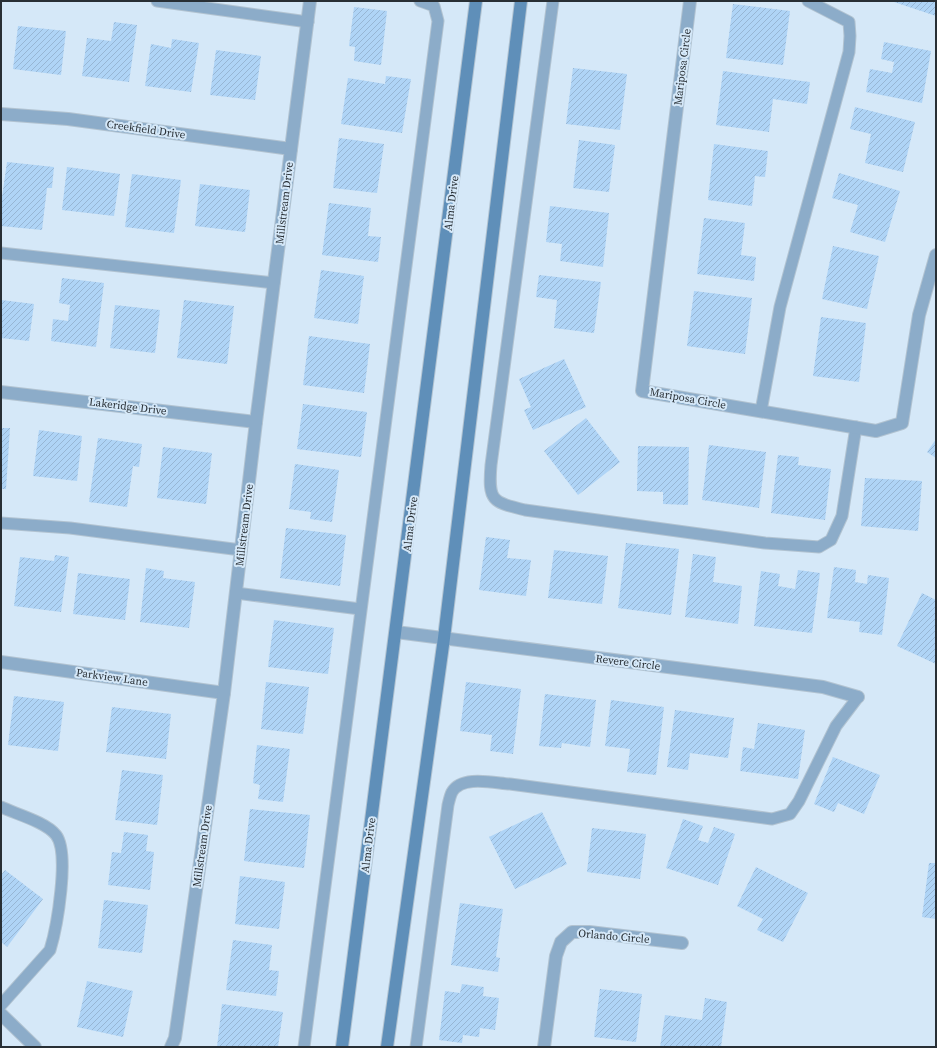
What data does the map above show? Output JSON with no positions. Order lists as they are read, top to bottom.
{
  "streets": {
    "main road": ["Alma Drive"],
    "street": [
      "Mariposa Circle",
      "Creekfield Drive",
      "Millstream Drive",
      "Lakeridge Drive",
      "Revere Circle",
      "Parkview Lane",
      "Orlando Circle"
    ]
  },
  "crossings": [
    ["Creekfield Drive", "Millstream Drive"],
    ["Millstream Drive", "Lakeridge Drive"],
    ["Millstream Drive", "Parkview Lane"],
    ["Alma Drive", "Revere Circle"]
  ]
}
